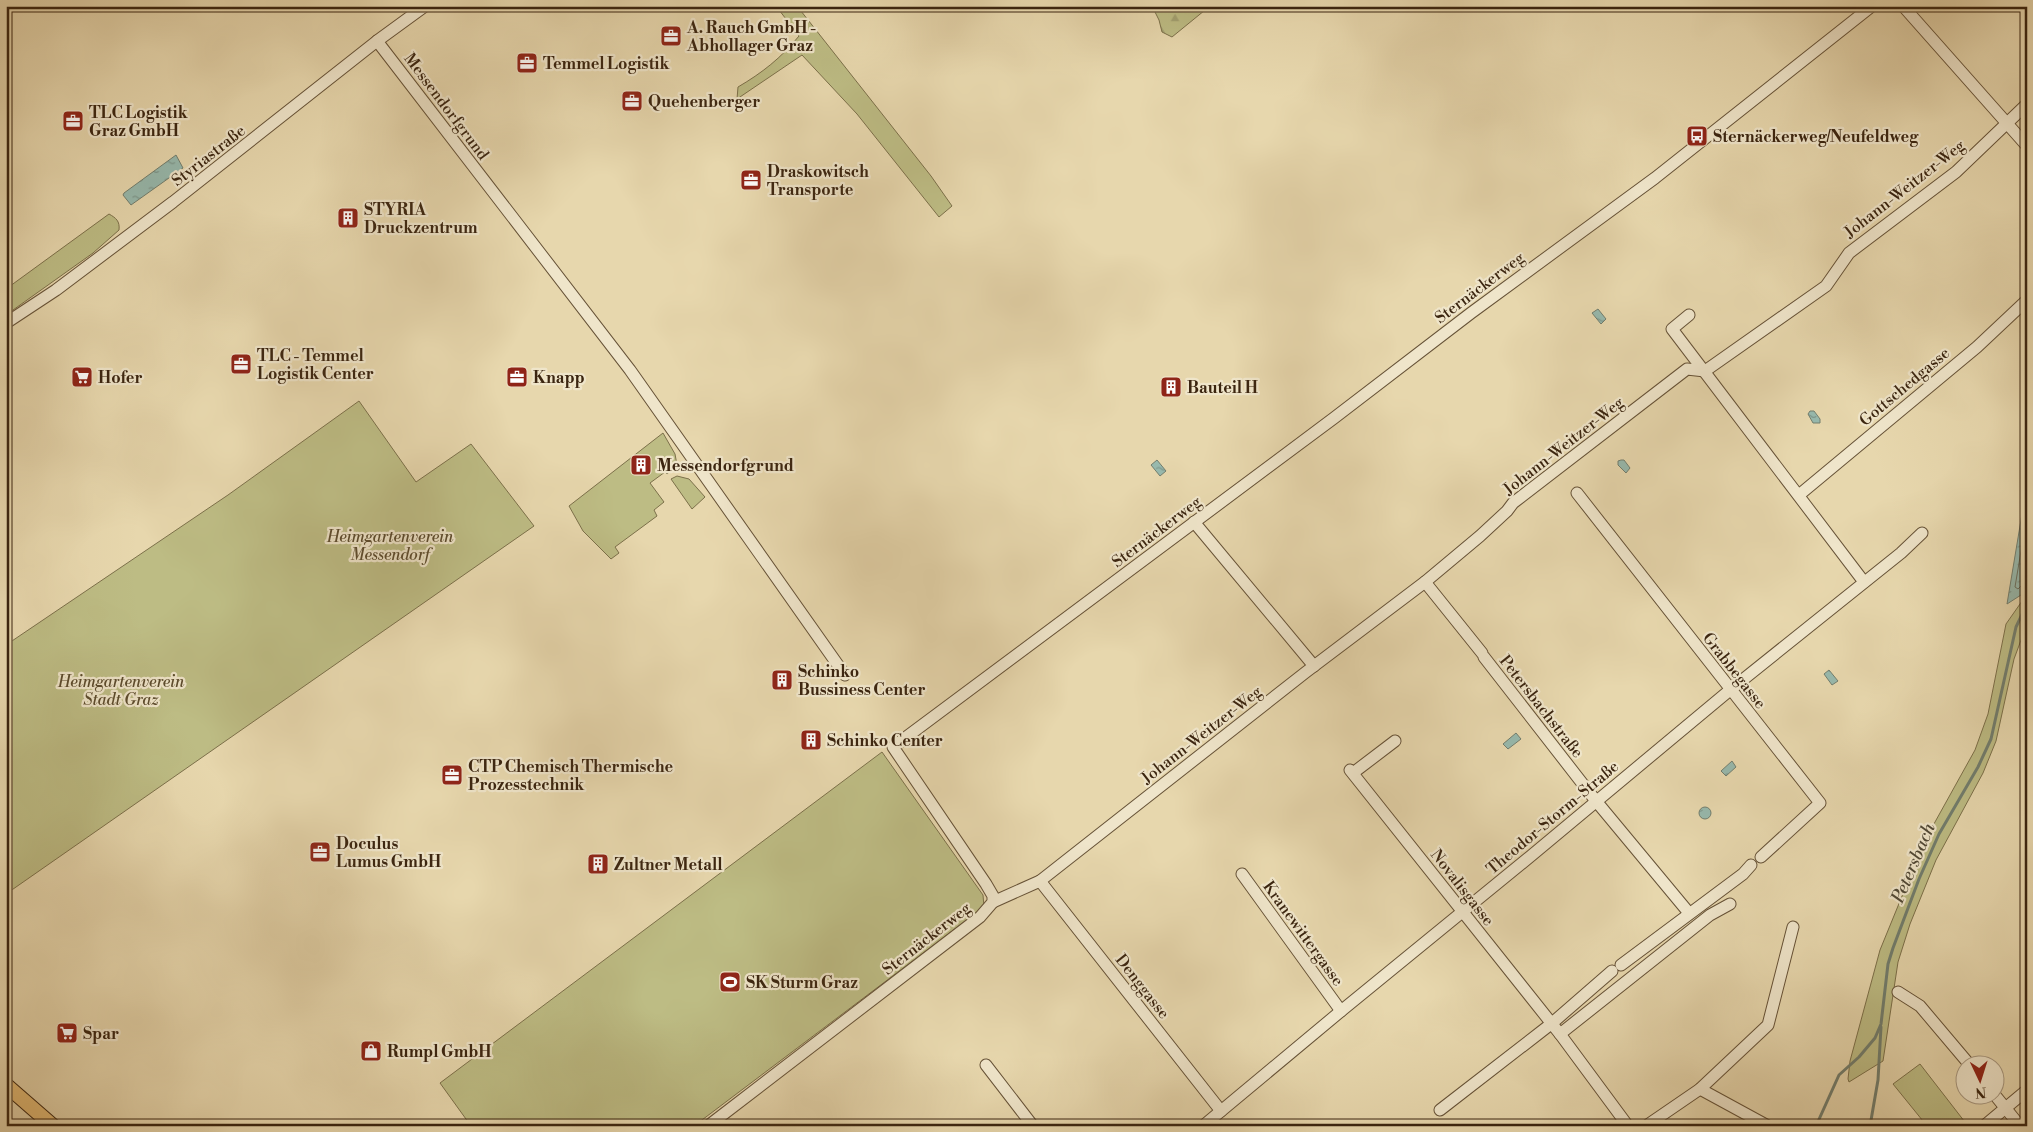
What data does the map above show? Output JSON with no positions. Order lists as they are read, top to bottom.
{
  "streets": {
    "street": [
      "Messendorfgrund",
      "Styriastraße",
      "Johann-Weitzer-Weg",
      "Sternäckerweg",
      "Gottschedgasse",
      "Grabbegasse",
      "Petersbachstraße",
      "Theodor-Storm-Straße",
      "Novalisgasse",
      "Kranewittergasse",
      "Denggasse"
    ]
  },
  "crossings": [
    ["Messendorfgrund", "Styriastraße"],
    ["Johann-Weitzer-Weg", "Sternäckerweg"],
    ["Johann-Weitzer-Weg", "Petersbachstraße"],
    ["Johann-Weitzer-Weg", "Denggasse"],
    ["Grabbegasse", "Theodor-Storm-Straße"],
    ["Petersbachstraße", "Theodor-Storm-Straße"],
    ["Theodor-Storm-Straße", "Novalisgasse"],
    ["Theodor-Storm-Straße", "Kranewittergasse"],
    ["Theodor-Storm-Straße", "Denggasse"]
  ],
  "water": ["Petersbach"],
  "parks": ["Heimgartenverein Messendorf", "Heimgartenverein Stadt Graz"],
  "places": {
    "office": [
      "A. Rauch GmbH - Abhollager Graz",
      "Temmel Logistik",
      "Quehenberger",
      "TLC Logistik Graz GmbH",
      "Draskowitsch Transporte",
      "TLC - Temmel Logistik Center",
      "Knapp",
      "CTP Chemisch Thermische Prozesstechnik",
      "Doculus Lumus GmbH"
    ],
    "bus stop": ["Sternäckerweg/Neufeldweg"],
    "building": [
      "STYRIA Druckzentrum",
      "Bauteil H",
      "Messendorfgrund",
      "Schinko Bussiness Center",
      "Schinko Center",
      "Zultner Metall"
    ],
    "supermarket": ["Hofer", "Spar"],
    "sports": ["SK Sturm Graz"],
    "shop": ["Rumpl GmbH"]
  },
  "north": "bottom"
}
